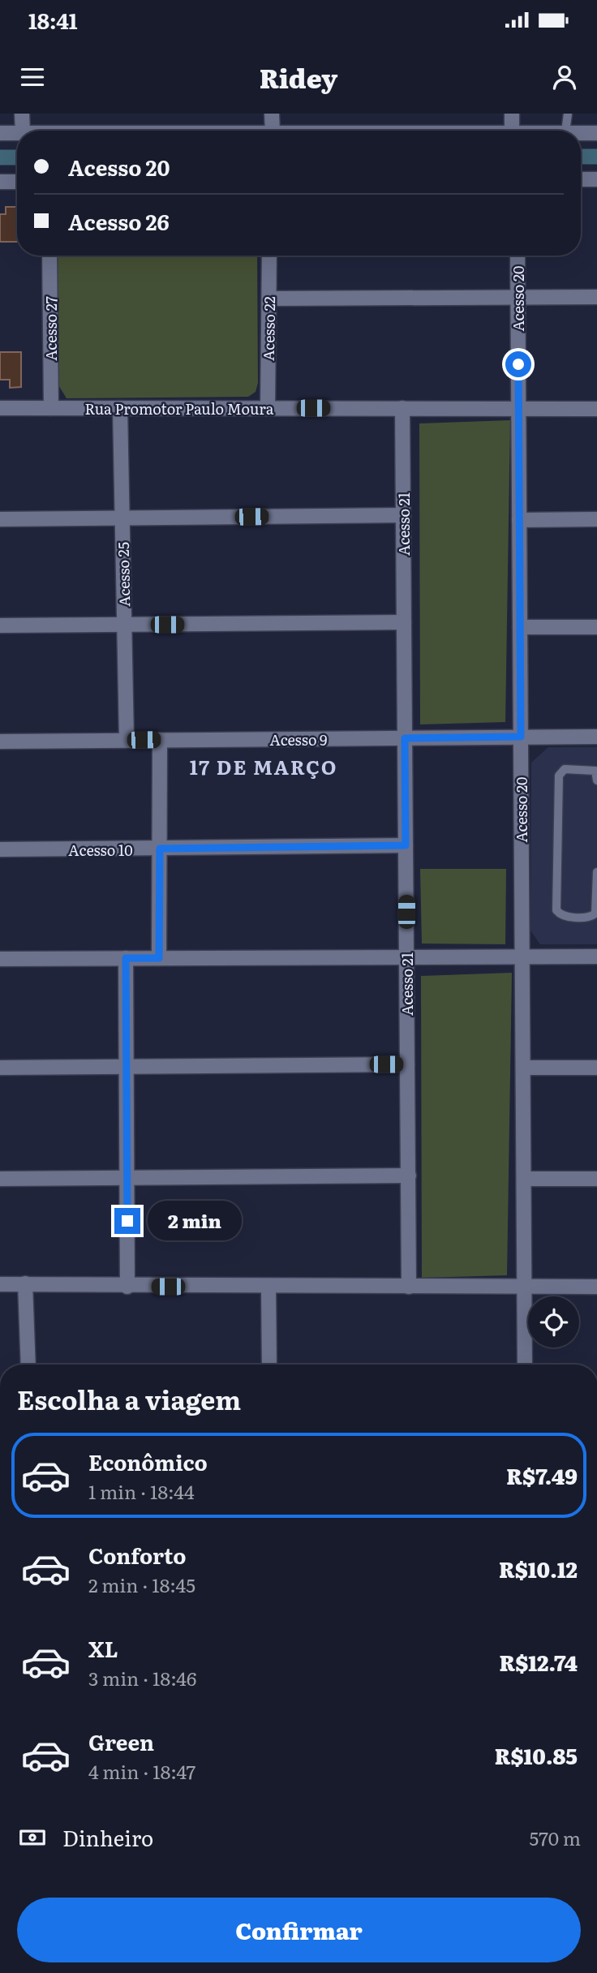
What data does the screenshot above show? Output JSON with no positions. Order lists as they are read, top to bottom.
{
  "streets": {
    "street": [
      "Acesso 20",
      "Acesso 27",
      "Acesso 22",
      "Rua Promotor Paulo Moura",
      "Acesso 21",
      "Acesso 25",
      "Acesso 9",
      "Acesso 10"
    ]
  },
  "crossings": [
    ["Acesso 20", "Rua Promotor Paulo Moura"],
    ["Acesso 20", "Acesso 9"],
    ["Acesso 27", "Rua Promotor Paulo Moura"],
    ["Acesso 22", "Rua Promotor Paulo Moura"],
    ["Rua Promotor Paulo Moura", "Acesso 21"],
    ["Rua Promotor Paulo Moura", "Acesso 25"],
    ["Acesso 21", "Acesso 9"],
    ["Acesso 21", "Acesso 10"],
    ["Acesso 25", "Acesso 9"]
  ],
  "districts": ["17 DE MARÇO"],
  "page": {
    "status": "18:41",
    "header": "Ridey",
    "banner": ["Acesso 20", "Acesso 26"],
    "bubble": "2 min",
    "heading": "Escolha a viagem",
    "list": [
      {
        "name": "Econômico",
        "note": "1 min · 18:44",
        "value": "R$7.49"
      },
      {
        "name": "Conforto",
        "note": "2 min · 18:45",
        "value": "R$10.12"
      },
      {
        "name": "XL",
        "note": "3 min · 18:46",
        "value": "R$12.74"
      },
      {
        "name": "Green",
        "note": "4 min · 18:47",
        "value": "R$10.85"
      }
    ],
    "pay": ["Dinheiro", "570 m"],
    "buttons": "Confirmar"
  }
}
